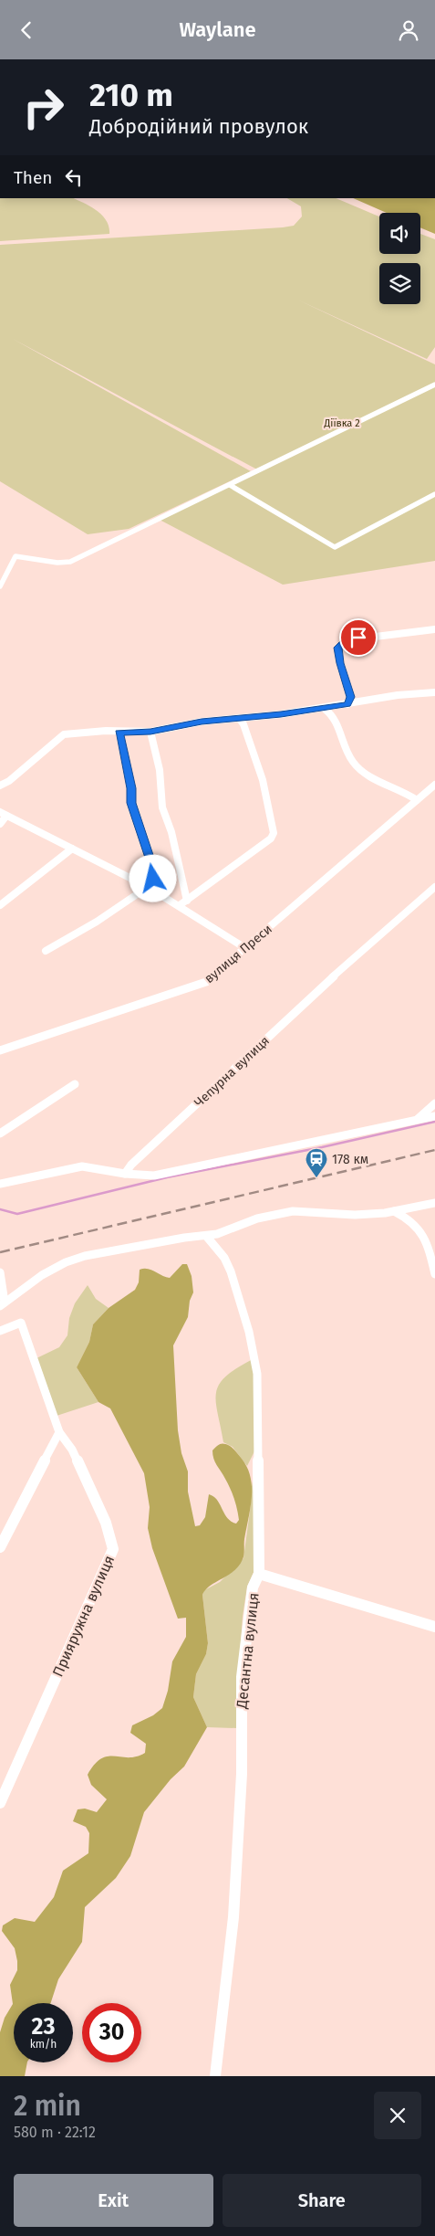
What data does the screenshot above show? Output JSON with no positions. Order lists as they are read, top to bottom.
{
  "streets": {
    "street": [
      "вулиця Преси",
      "Чепурна вулиця",
      "Прияружна вулиця",
      "Десантна вулиця"
    ]
  },
  "parks": ["Діївка 2"],
  "places": {
    "station": ["178 км"]
  },
  "page": {
    "header": "Waylane",
    "turn": ["210 m", "Добродійний провулок"],
    "then": "Then",
    "speed": "23 km/h",
    "limit": "30",
    "heading": ["2 min", "580 m · 22:12"],
    "buttons": ["Exit", "Share"]
  }
}
